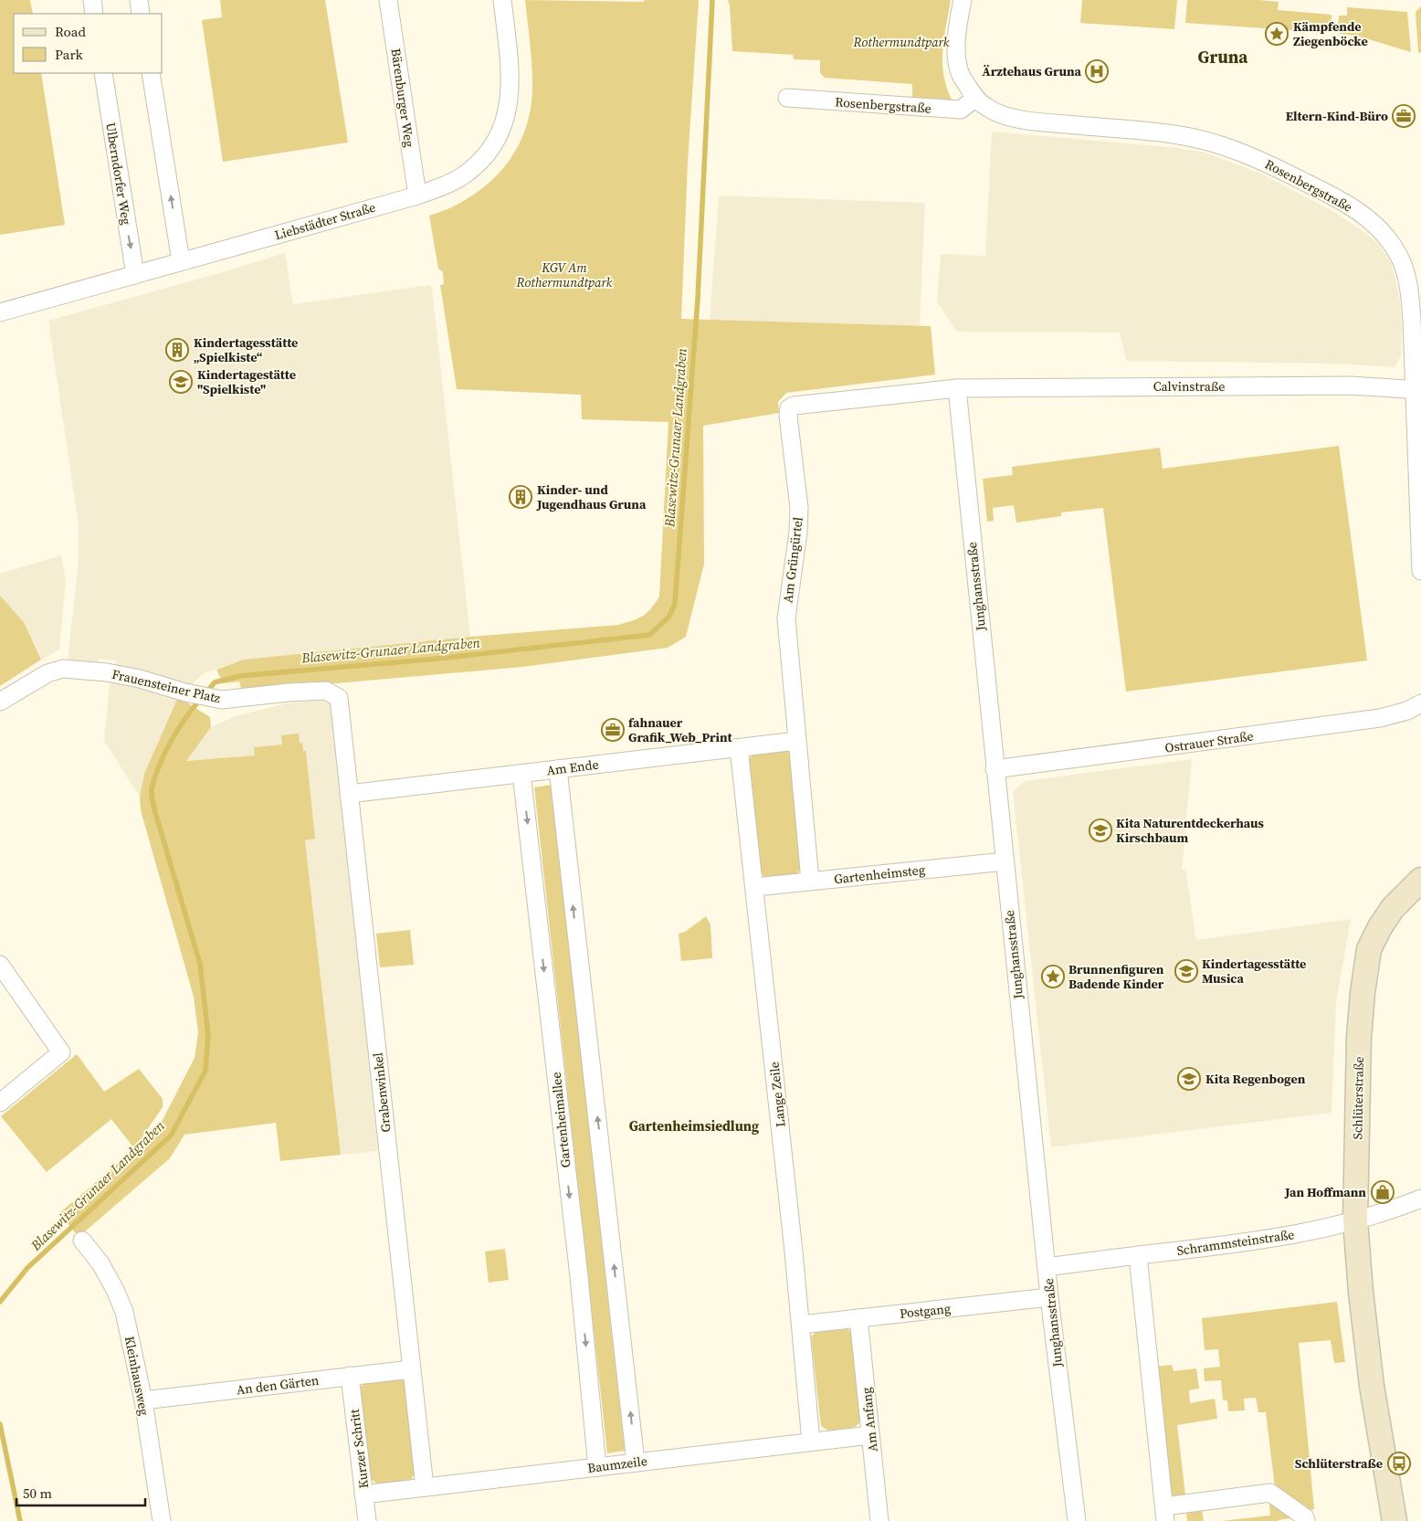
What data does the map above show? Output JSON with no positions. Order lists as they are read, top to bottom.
{
  "streets": {
    "street": [
      "Bärenburger Weg",
      "Rosenbergstraße",
      "Ulberndorfer Weg",
      "Liebstädter Straße",
      "Calvinstraße",
      "Am Grüngürtel",
      "Junghansstraße",
      "Frauensteiner Platz",
      "Ostrauer Straße",
      "Am Ende",
      "Gartenheimsteg",
      "Grabenwinkel",
      "Lange Zeile",
      "Schlüterstraße",
      "Gartenheimallee",
      "Schrammsteinstraße",
      "Postgang",
      "Kleinhausweg",
      "An den Gärten",
      "Am Anfang",
      "Kurzer Schritt",
      "Baumzeile"
    ]
  },
  "crossings": [
    ["Bärenburger Weg", "Liebstädter Straße"],
    ["Rosenbergstraße", "Calvinstraße"],
    ["Ulberndorfer Weg", "Liebstädter Straße"],
    ["Calvinstraße", "Am Grüngürtel"],
    ["Calvinstraße", "Junghansstraße"],
    ["Am Grüngürtel", "Junghansstraße"],
    ["Am Grüngürtel", "Am Ende"],
    ["Am Grüngürtel", "Gartenheimsteg"],
    ["Junghansstraße", "Ostrauer Straße"],
    ["Junghansstraße", "Gartenheimsteg"],
    ["Junghansstraße", "Schrammsteinstraße"],
    ["Junghansstraße", "Postgang"],
    ["Frauensteiner Platz", "Grabenwinkel"],
    ["Am Ende", "Grabenwinkel"],
    ["Am Ende", "Lange Zeile"],
    ["Am Ende", "Gartenheimallee"],
    ["Gartenheimsteg", "Lange Zeile"],
    ["Grabenwinkel", "An den Gärten"],
    ["Grabenwinkel", "Baumzeile"],
    ["Lange Zeile", "Postgang"],
    ["Lange Zeile", "Baumzeile"],
    ["Schlüterstraße", "Schrammsteinstraße"],
    ["Gartenheimallee", "Baumzeile"],
    ["Postgang", "Am Anfang"],
    ["Kleinhausweg", "An den Gärten"],
    ["An den Gärten", "Kurzer Schritt"],
    ["Am Anfang", "Baumzeile"],
    ["Kurzer Schritt", "Baumzeile"]
  ],
  "districts": ["Gruna", "Gartenheimsiedlung"],
  "water": ["Blasewitz‐Grunaer Landgraben"],
  "parks": ["Rothermundtpark", "KGV Am Rothermundtpark"],
  "places": {
    "place": ["Kämpfende Ziegenböcke", "Brunnenfiguren Badende Kinder"],
    "hospital": ["Ärztehaus Gruna"],
    "office": ["Eltern-Kind-Büro", "fahnauer Grafik_Web_Print"],
    "building": ["Kindertagesstätte „Spielkiste“", "Kinder- und Jugendhaus Gruna"],
    "school or university": [
      "Kindertagestätte \"Spielkiste\"",
      "Kita Naturentdeckerhaus Kirschbaum",
      "Kindertagesstätte Musica",
      "Kita Regenbogen"
    ],
    "shop": ["Jan Hoffmann"],
    "bus stop": ["Schlüterstraße"]
  },
  "legend": ["Road", "Park"],
  "scale_bar": "50 m"
}
